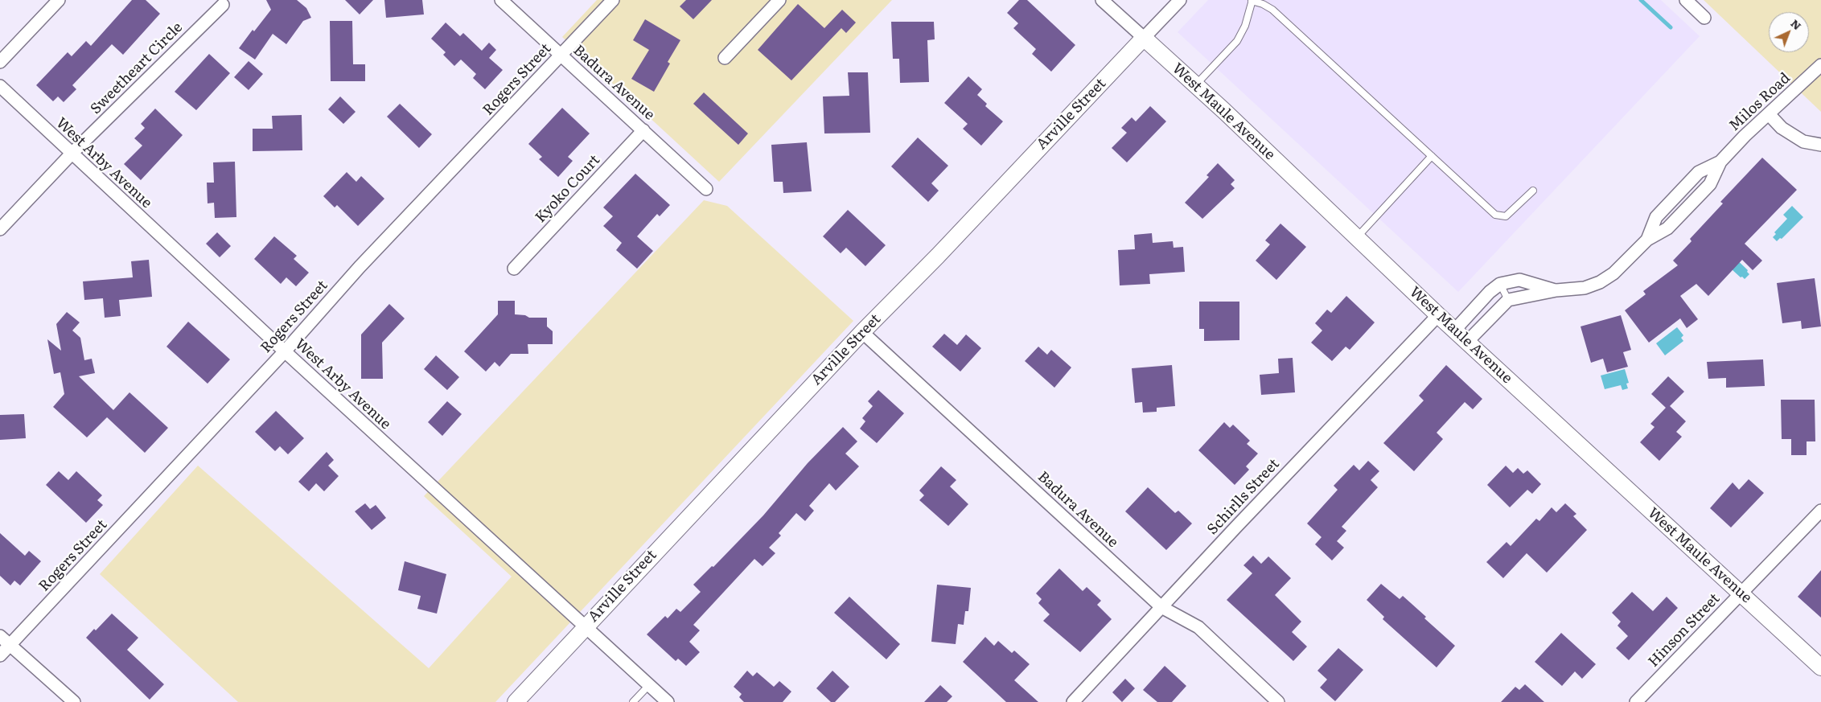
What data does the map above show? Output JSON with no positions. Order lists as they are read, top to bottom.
{
  "streets": {
    "street": [
      "Sweetheart Circle",
      "Rogers Street",
      "Badura Avenue",
      "Milos Road",
      "West Maule Avenue",
      "Arville Street",
      "West Arby Avenue",
      "Kyoko Court",
      "Schirlls Street",
      "Hinson Street"
    ]
  },
  "crossings": [
    ["Sweetheart Circle", "West Arby Avenue"],
    ["Rogers Street", "Badura Avenue"],
    ["Rogers Street", "West Arby Avenue"],
    ["Badura Avenue", "Arville Street"],
    ["Badura Avenue", "Kyoko Court"],
    ["Badura Avenue", "Schirlls Street"],
    ["Milos Road", "West Maule Avenue"],
    ["West Maule Avenue", "Arville Street"],
    ["West Maule Avenue", "Schirlls Street"],
    ["West Maule Avenue", "Hinson Street"],
    ["Arville Street", "West Arby Avenue"]
  ],
  "north": "top right"
}
